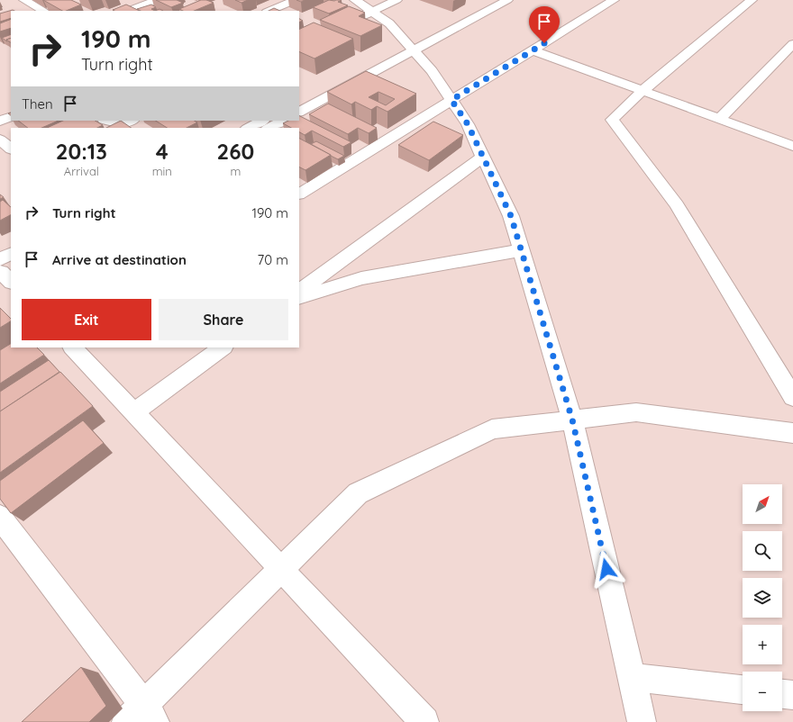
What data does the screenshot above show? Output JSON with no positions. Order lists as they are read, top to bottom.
{
  "north": "top right",
  "page": {
    "turn": ["190 m", "Turn right"],
    "then": "Then",
    "eta": [
      "20:13",
      "Arrival",
      "4",
      "min",
      "260",
      "m"
    ],
    "list": [
      {
        "name": "Turn right",
        "value": "190 m"
      },
      {
        "name": "Arrive at destination",
        "value": "70 m"
      }
    ],
    "buttons": ["Exit", "Share"],
    "map_buttons": ["+", "−"]
  }
}
